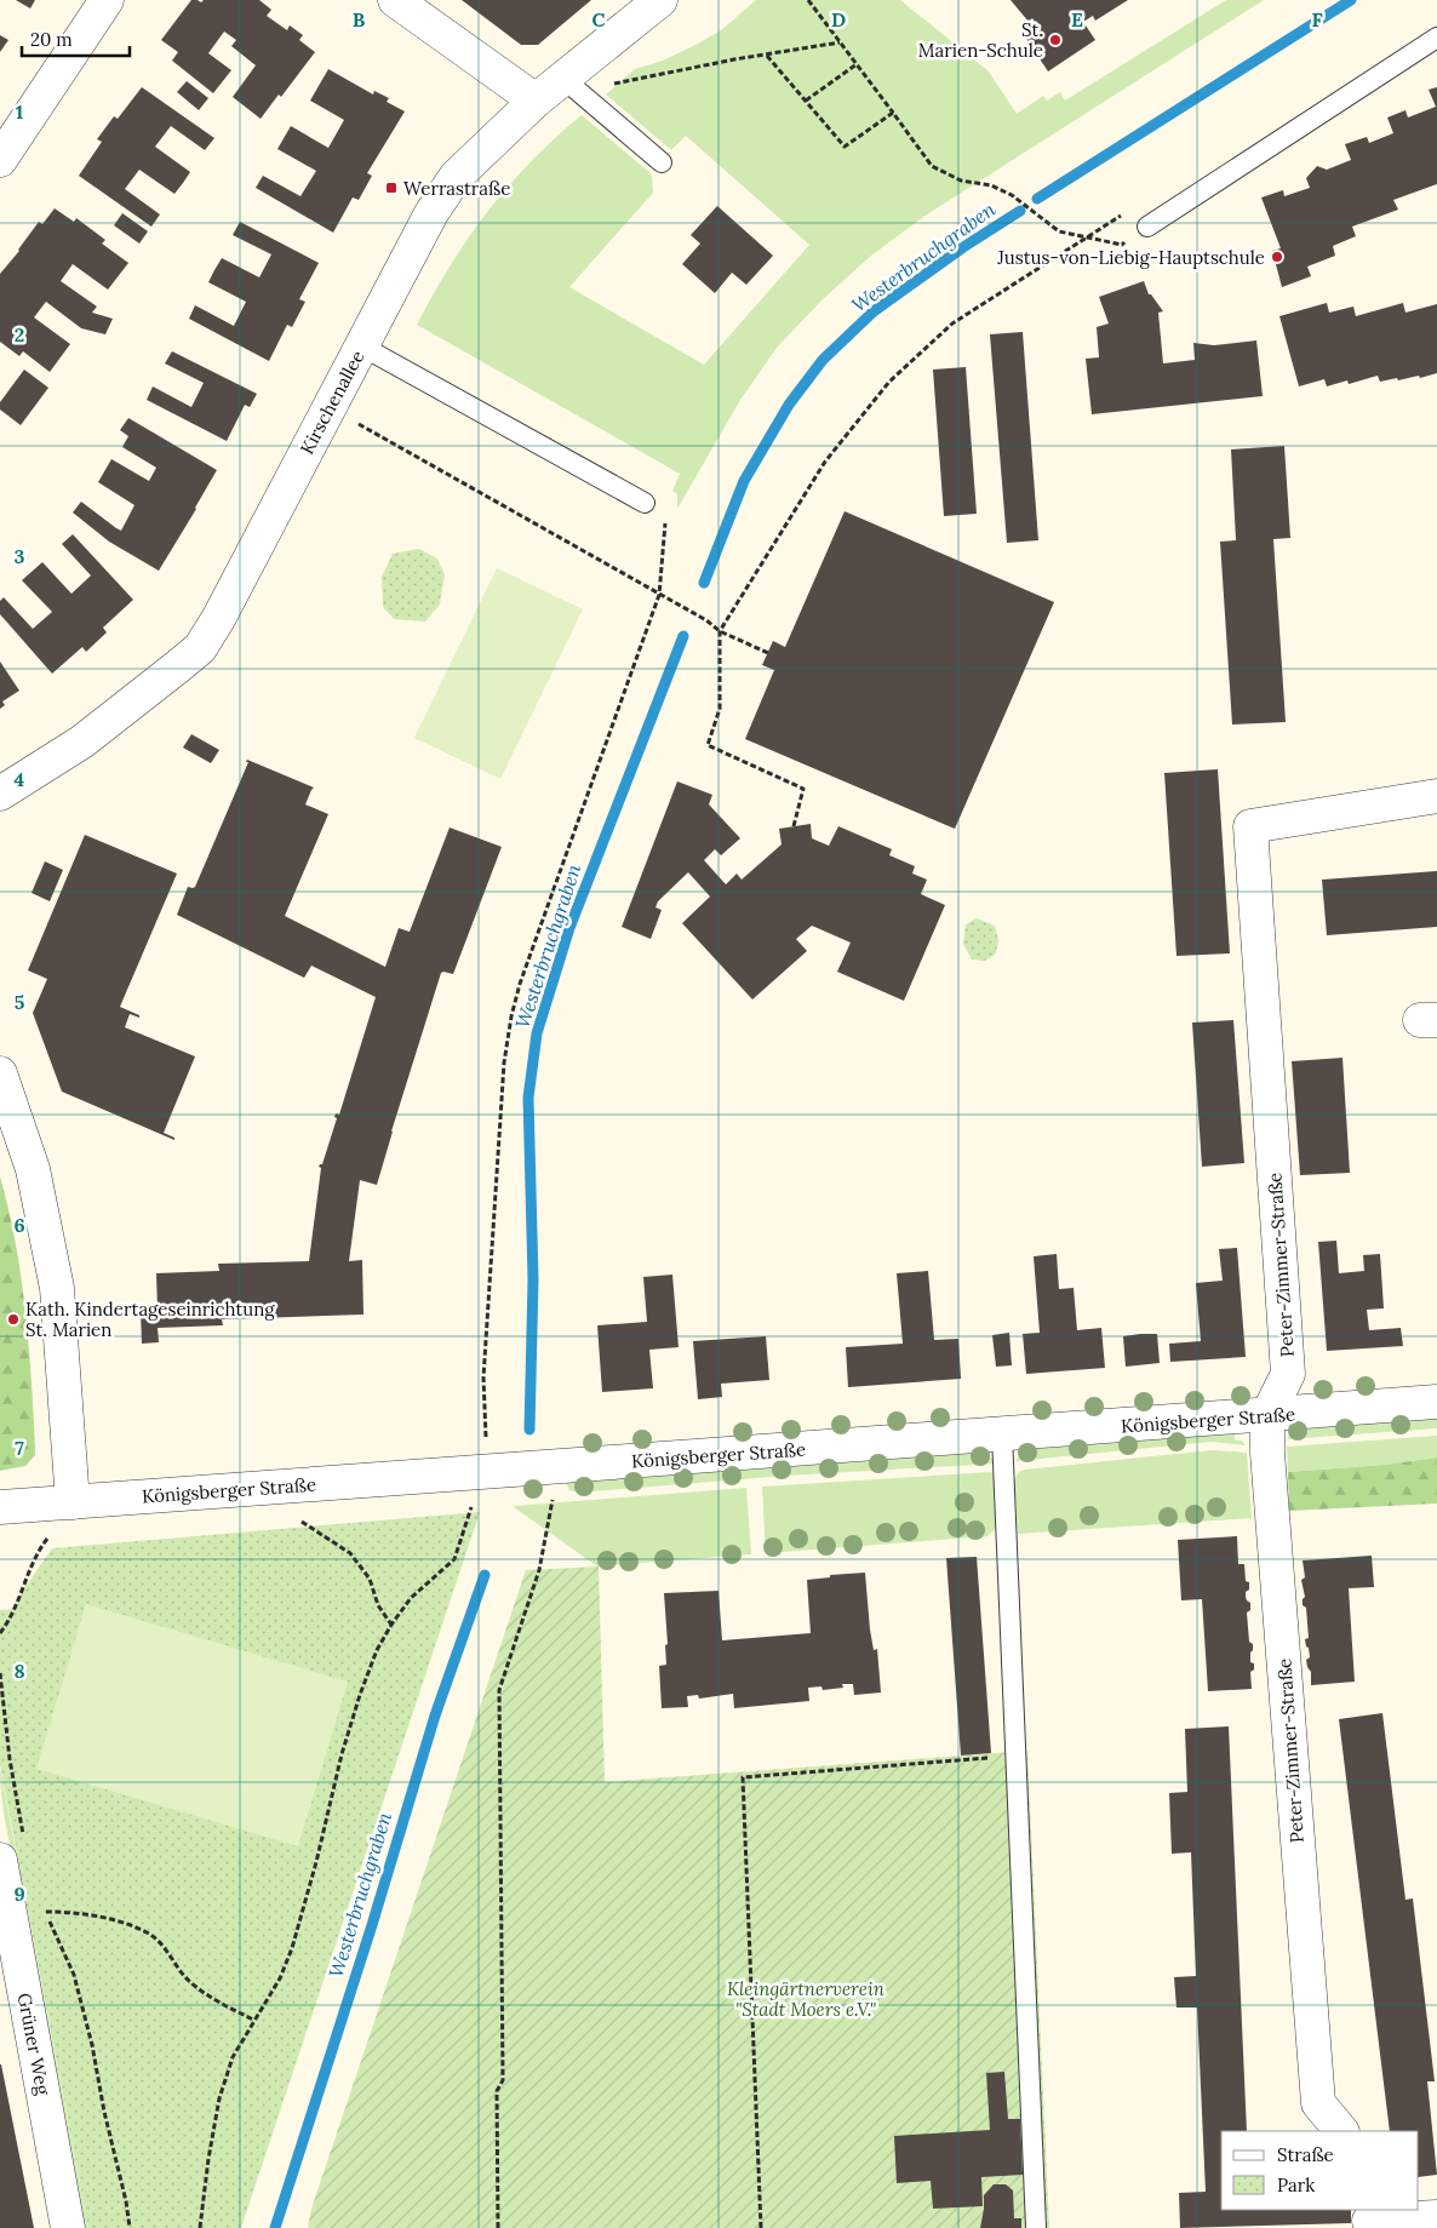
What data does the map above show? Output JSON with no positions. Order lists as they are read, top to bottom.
{
  "streets": {
    "street": [
      "Kirschenallee",
      "Peter-Zimmer-Straße",
      "Königsberger Straße",
      "Grüner Weg"
    ]
  },
  "crossings": [
    ["Peter-Zimmer-Straße", "Königsberger Straße"]
  ],
  "water": ["Westerbruchgraben"],
  "parks": ["Kleingärtnerverein \"Stadt Moers e.V.\""],
  "places": {
    "other": ["St. Marien-Schule", "Justus-von-Liebig-Hauptschule", "Kath. Kindertageseinrichtung St. Marien"],
    "transit": ["Werrastraße"]
  },
  "legend": ["Straße", "Park"],
  "scale_bar": "20 m",
  "grid": {
    "columns": [
      "B",
      "C",
      "D",
      "E",
      "F"
    ],
    "rows": [
      "1",
      "2",
      "3",
      "4",
      "5",
      "6",
      "7",
      "8",
      "9"
    ]
  }
}
